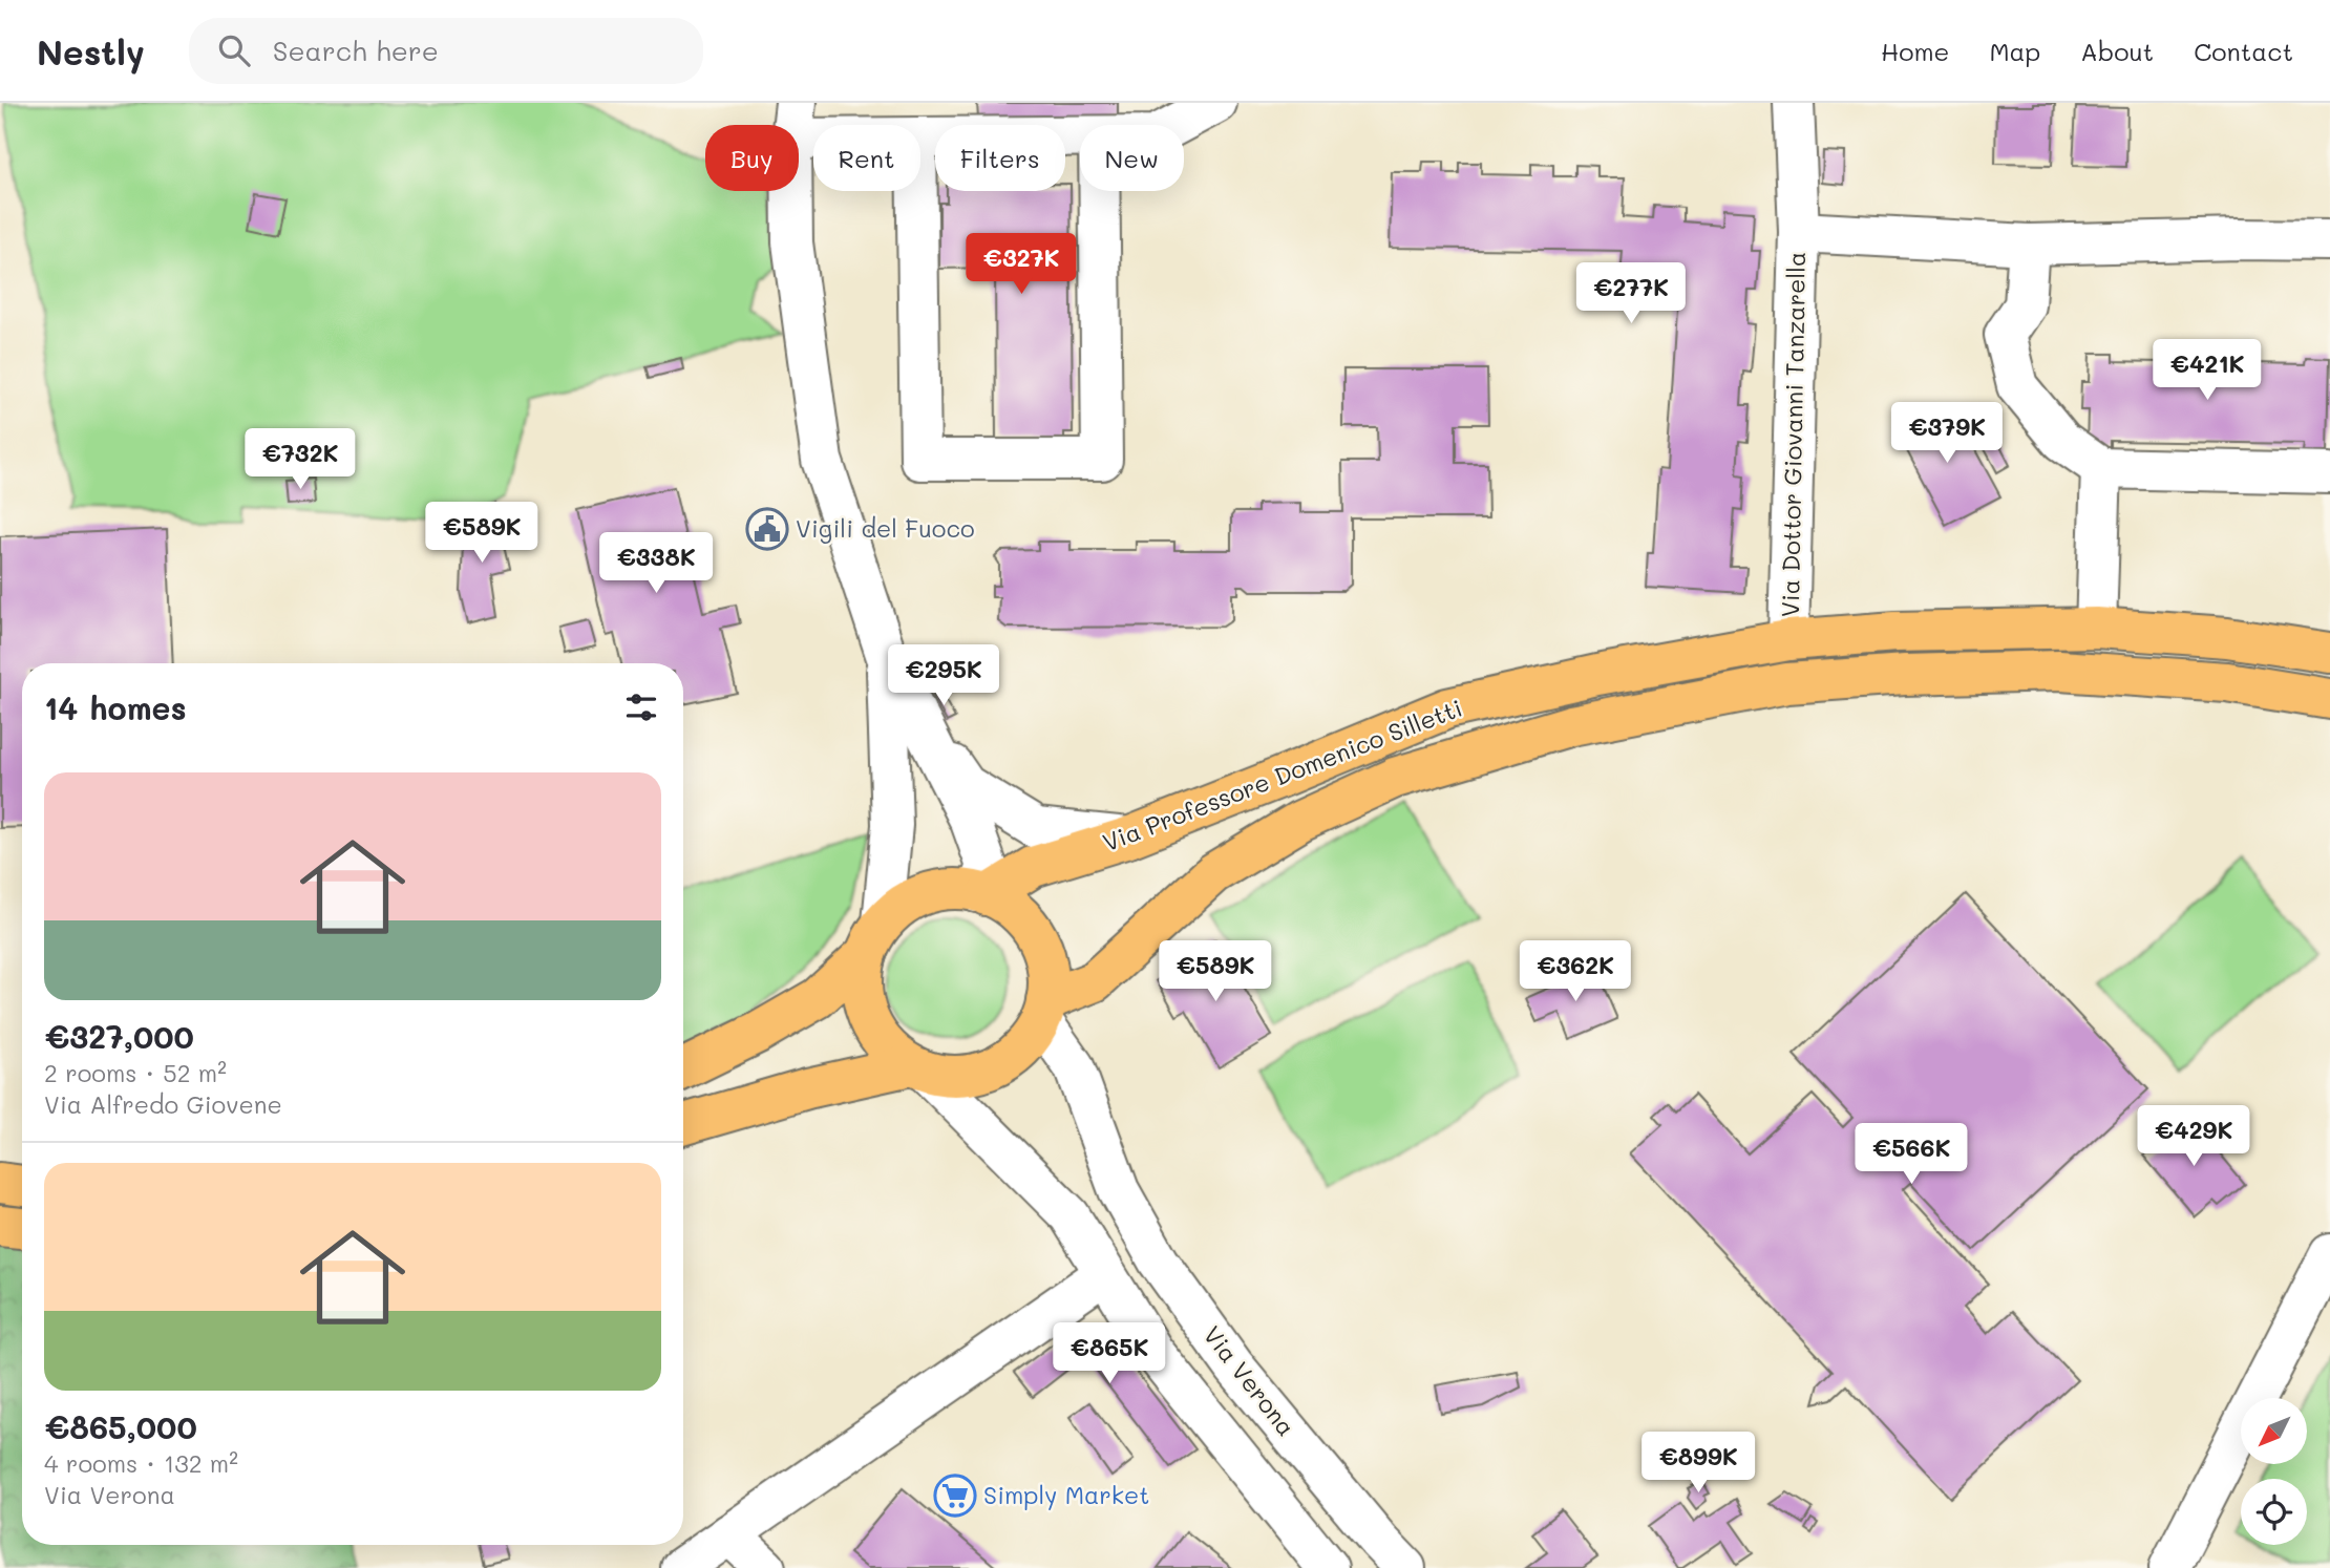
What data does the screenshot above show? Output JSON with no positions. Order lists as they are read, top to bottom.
{
  "streets": {
    "main road": ["Via Professore Domenico Silletti"],
    "street": ["Via Dottor Giovanni Tanzarella", "Via Verona"]
  },
  "crossings": [
    ["Via Dottor Giovanni Tanzarella", "Via Professore Domenico Silletti"],
    ["Via Professore Domenico Silletti", "Via Verona"]
  ],
  "places": {
    "public building": ["Vigili del Fuoco"],
    "supermarket": ["Simply Market"]
  },
  "north": "bottom left",
  "page": {
    "header": "Nestly",
    "search": "Search here",
    "nav": [
      "Home",
      "Map",
      "About",
      "Contact"
    ],
    "chip": [
      "Buy",
      "Rent",
      "Filters",
      "New"
    ],
    "price": [
      "€327K",
      "€277K",
      "€421K",
      "€379K",
      "€732K",
      "€589K",
      "€338K",
      "€295K",
      "€589K",
      "€362K",
      "€429K",
      "€566K",
      "€865K",
      "€899K"
    ],
    "heading": "14 homes",
    "list": [
      {
        "name": "€327,000",
        "note": "2 rooms · 52 m² · Via Alfredo Giovene"
      },
      {
        "name": "€865,000",
        "note": "4 rooms · 132 m² · Via Verona"
      }
    ]
  }
}
